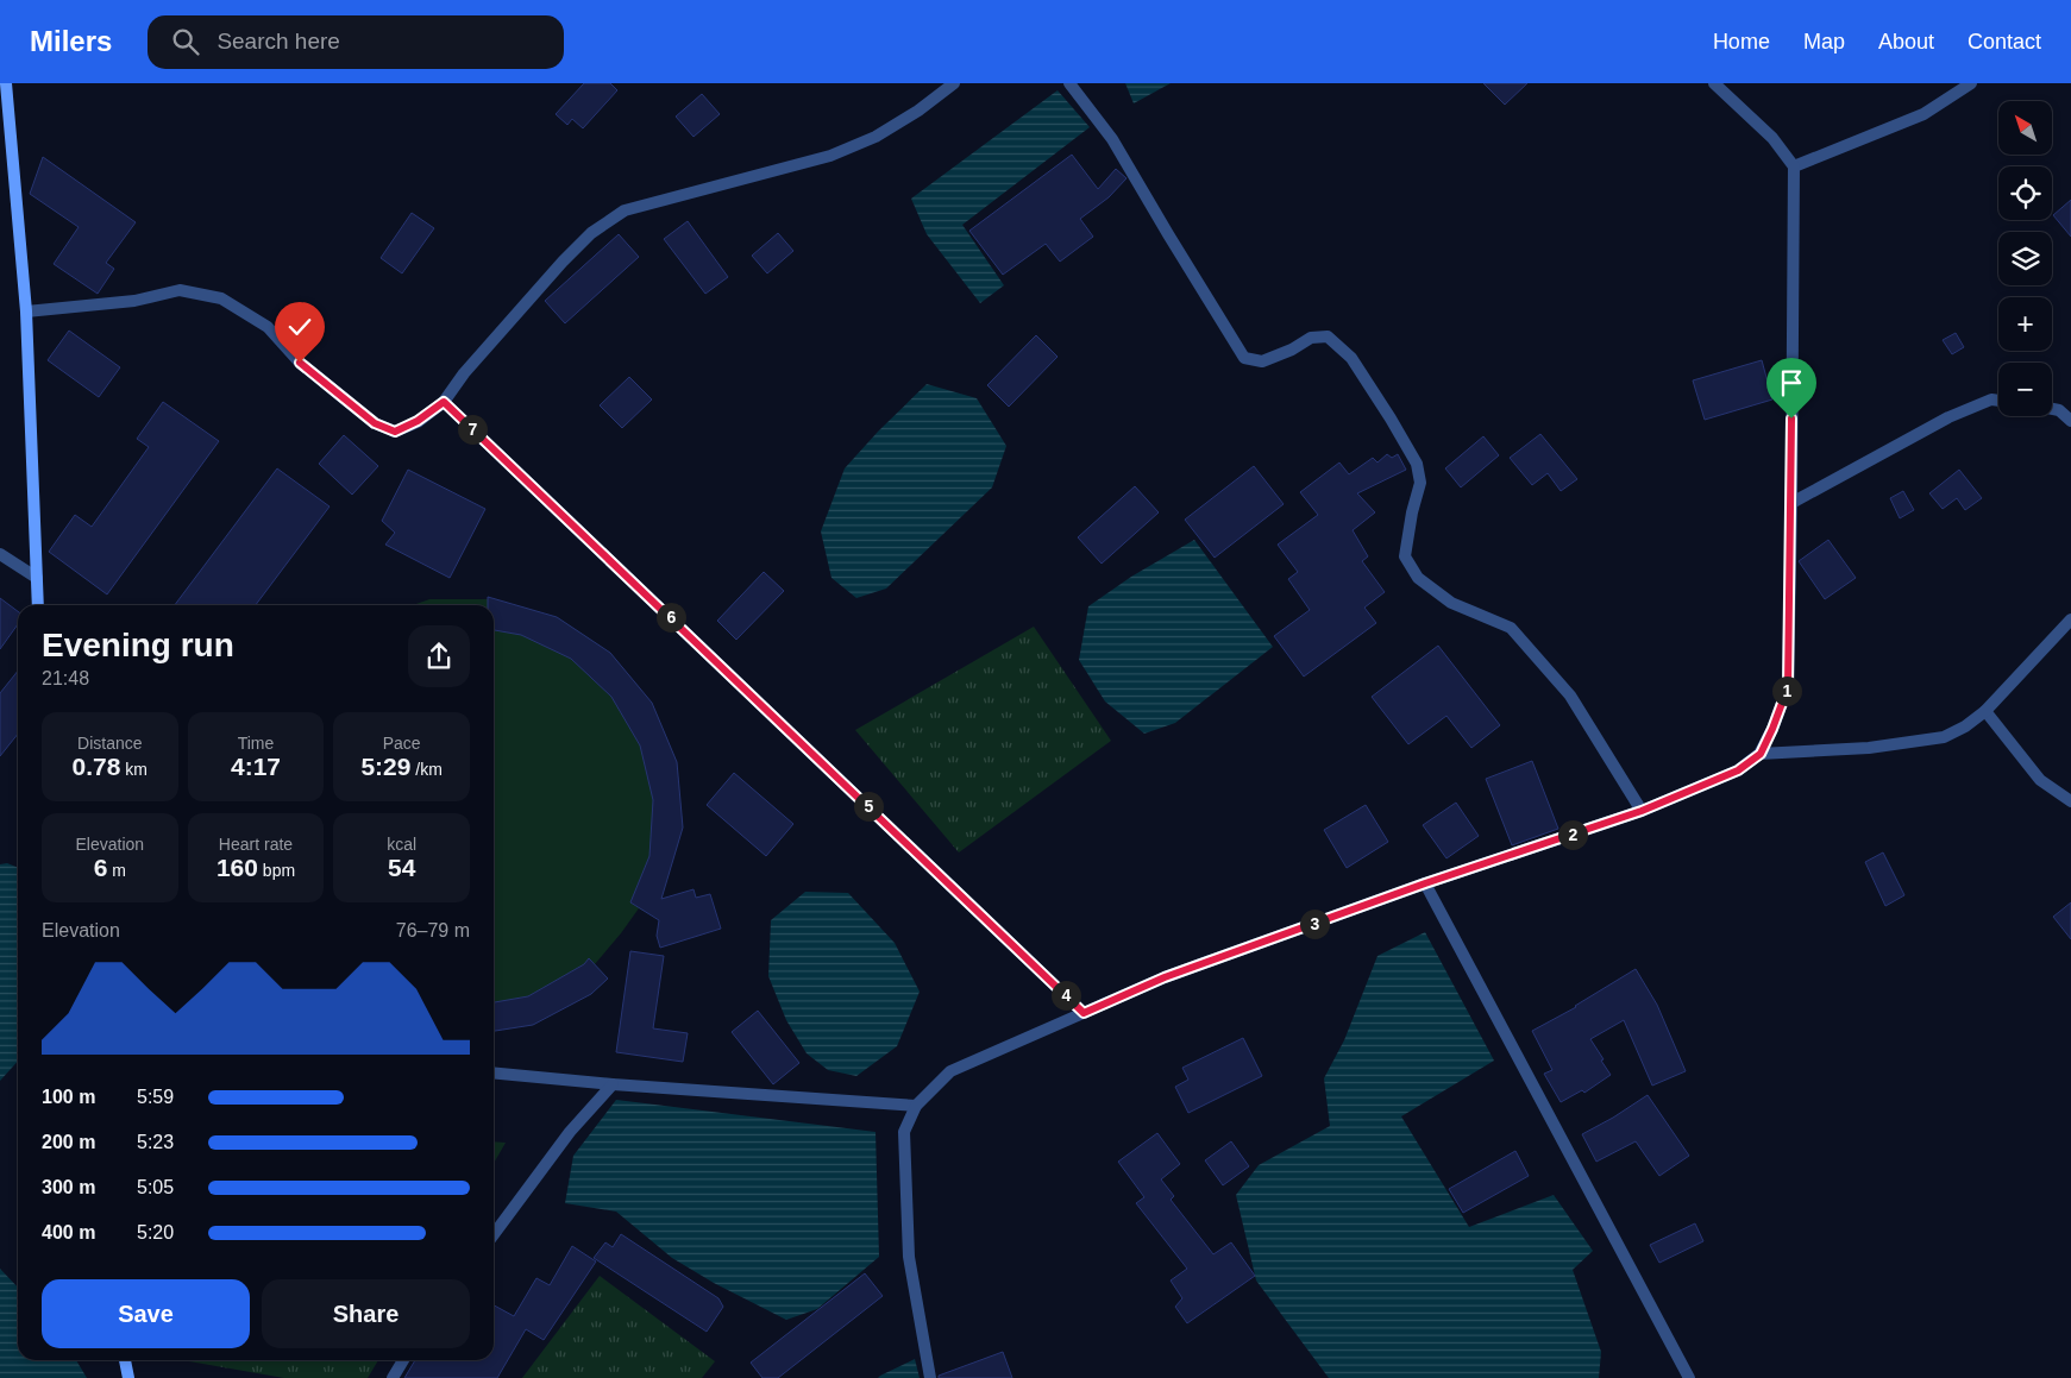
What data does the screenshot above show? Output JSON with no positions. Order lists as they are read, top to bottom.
{
  "north": "top left",
  "page": {
    "header": "Milers",
    "search": "Search here",
    "nav": [
      "Home",
      "Map",
      "About",
      "Contact"
    ],
    "map_buttons": ["+", "−"],
    "pins": [
      "7",
      "6",
      "1",
      "5",
      "2",
      "3",
      "4"
    ],
    "heading": ["Evening run", "21:48"],
    "stats": [
      ["Distance", "0.78 km"],
      ["Time", "4:17"],
      ["Pace", "5:29 /km"],
      ["Elevation", "6 m"],
      ["Heart rate", "160 bpm"],
      ["kcal", "54"]
    ],
    "chart": ["Elevation", "76–79 m"],
    "list": [
      {
        "name": "100 m",
        "note": "5:59"
      },
      {
        "name": "200 m",
        "note": "5:23"
      },
      {
        "name": "300 m",
        "note": "5:05"
      },
      {
        "name": "400 m",
        "note": "5:20"
      }
    ],
    "buttons": ["Save", "Share"]
  }
}
